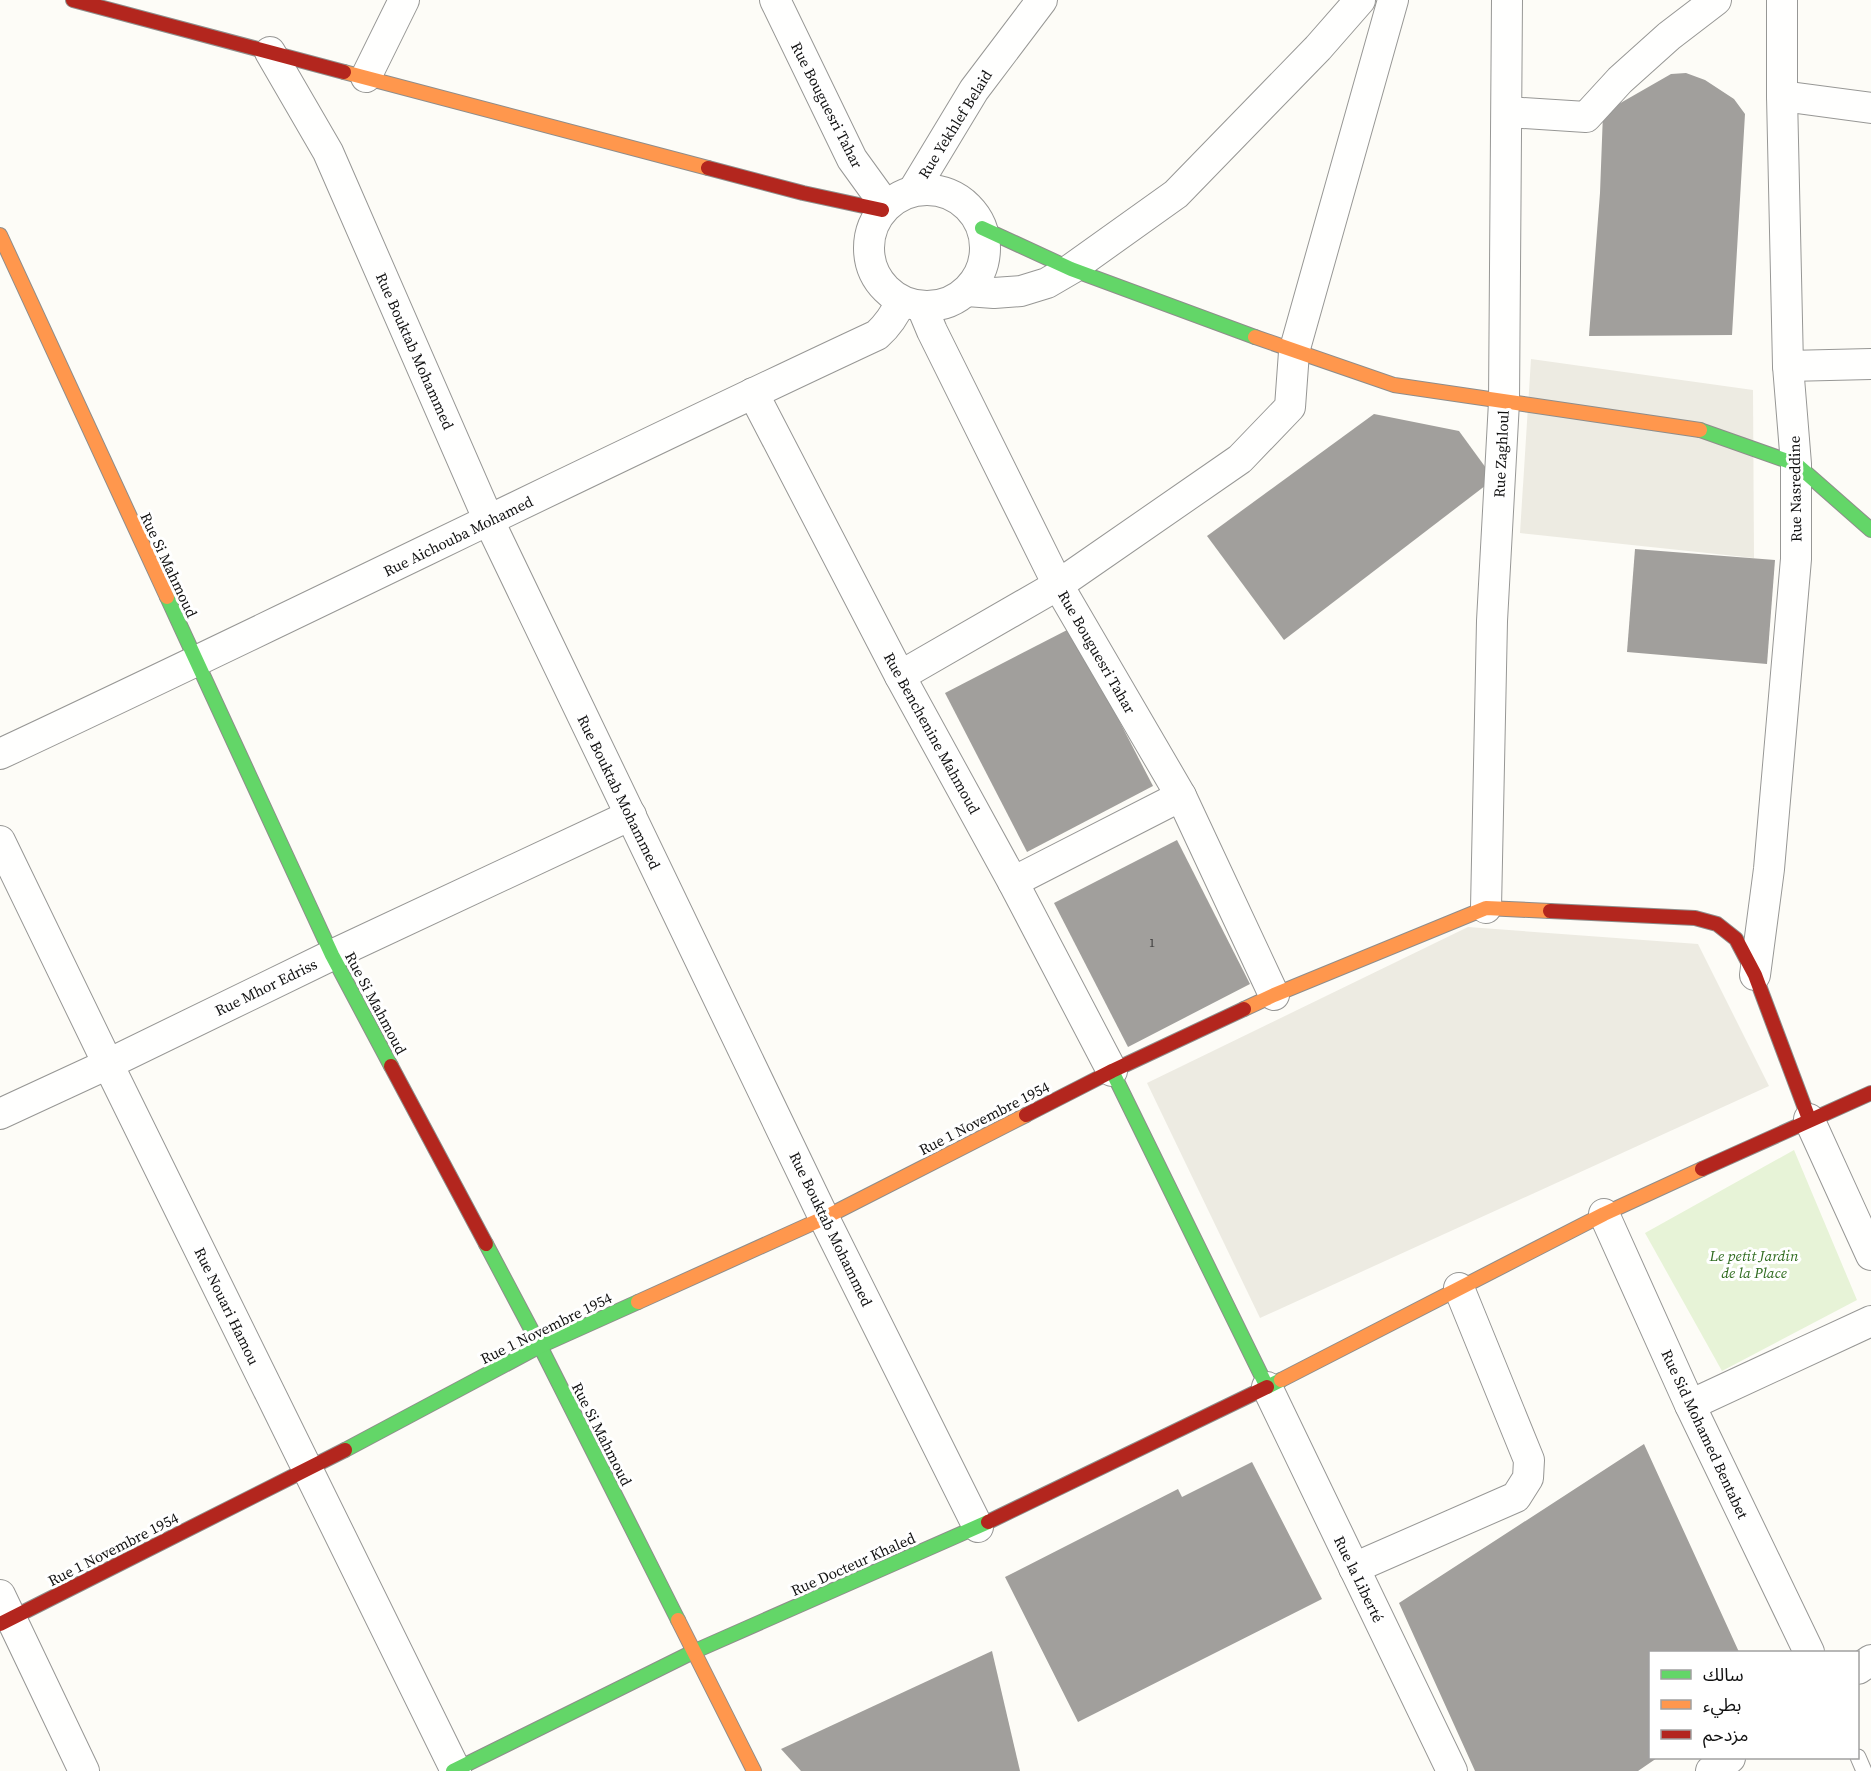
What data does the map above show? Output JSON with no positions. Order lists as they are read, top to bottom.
{
  "streets": {
    "street": [
      "Rue Bouguesri Tahar",
      "Rue Yekhlef Belaid",
      "Rue Bouktab Mohammed",
      "Rue Zaghloul",
      "Rue Nasreddine",
      "Rue Aichouba Mohamed",
      "Rue Si Mahmoud",
      "Rue Benchenine Mahmoud",
      "Rue Mhor Edriss",
      "Rue 1 Novembre 1954",
      "Rue Nouari Hamou",
      "Rue Sid Mohamed Bentabet",
      "Rue Docteur Khaled",
      "Rue la Liberté"
    ]
  },
  "crossings": [
    ["Rue Bouguesri Tahar", "Rue Yekhlef Belaid"],
    ["Rue Bouguesri Tahar", "Rue Aichouba Mohamed"],
    ["Rue Bouguesri Tahar", "Rue 1 Novembre 1954"],
    ["Rue Yekhlef Belaid", "Rue Aichouba Mohamed"],
    ["Rue Bouktab Mohammed", "Rue Aichouba Mohamed"],
    ["Rue Bouktab Mohammed", "Rue Mhor Edriss"],
    ["Rue Bouktab Mohammed", "Rue 1 Novembre 1954"],
    ["Rue Bouktab Mohammed", "Rue Docteur Khaled"],
    ["Rue Zaghloul", "Rue 1 Novembre 1954"],
    ["Rue Aichouba Mohamed", "Rue Si Mahmoud"],
    ["Rue Aichouba Mohamed", "Rue Benchenine Mahmoud"],
    ["Rue Si Mahmoud", "Rue Mhor Edriss"],
    ["Rue Si Mahmoud", "Rue 1 Novembre 1954"],
    ["Rue Si Mahmoud", "Rue Docteur Khaled"],
    ["Rue Benchenine Mahmoud", "Rue 1 Novembre 1954"],
    ["Rue Mhor Edriss", "Rue Nouari Hamou"],
    ["Rue 1 Novembre 1954", "Rue Nouari Hamou"],
    ["Rue Nouari Hamou", "Rue Docteur Khaled"],
    ["Rue Sid Mohamed Bentabet", "Rue Docteur Khaled"],
    ["Rue Docteur Khaled", "Rue la Liberté"]
  ],
  "parks": ["Le petit Jardin de la Place"],
  "house_numbers": ["1"],
  "legend": ["سالك", "بطيء", "مزدحم"]
}
